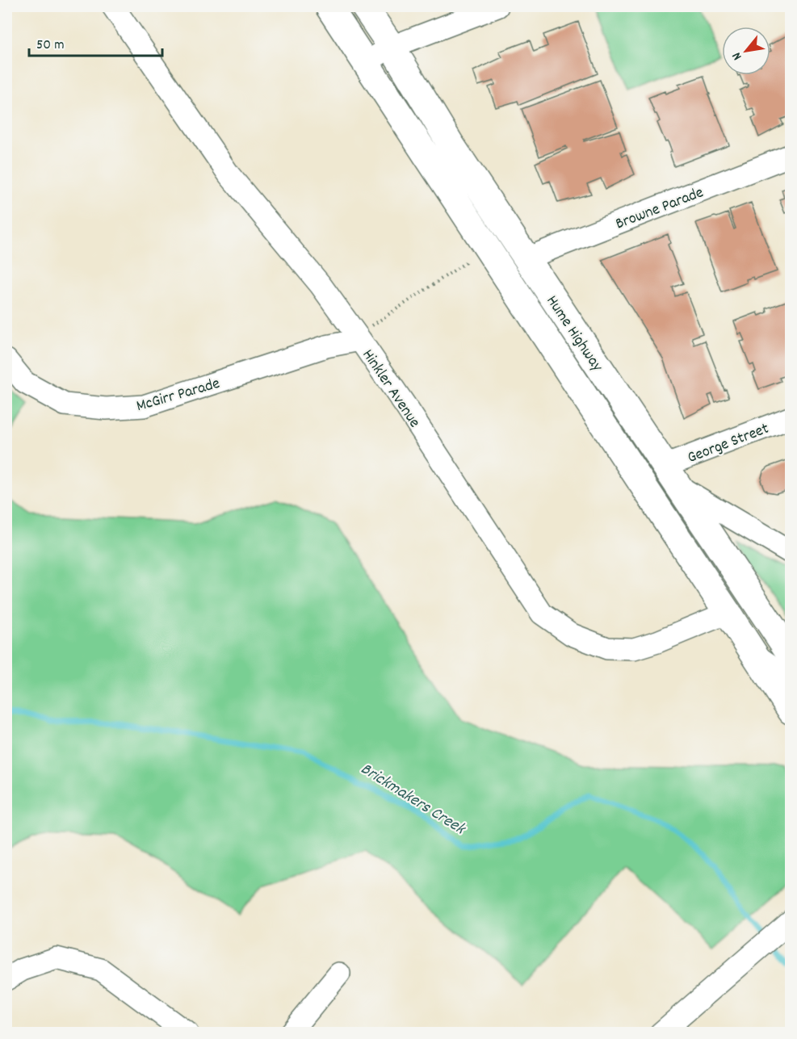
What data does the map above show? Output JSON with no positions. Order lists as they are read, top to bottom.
{
  "streets": {
    "highway": ["Hume Highway"],
    "street": [
      "Browne Parade",
      "Hinkler Avenue",
      "McGirr Parade",
      "George Street"
    ]
  },
  "crossings": [
    ["Browne Parade", "Hume Highway"],
    ["Hume Highway", "Hinkler Avenue"],
    ["Hume Highway", "George Street"],
    ["Hinkler Avenue", "McGirr Parade"]
  ],
  "water": ["Brickmakers Creek"],
  "scale_bar": "50 m",
  "north": "bottom left"
}
